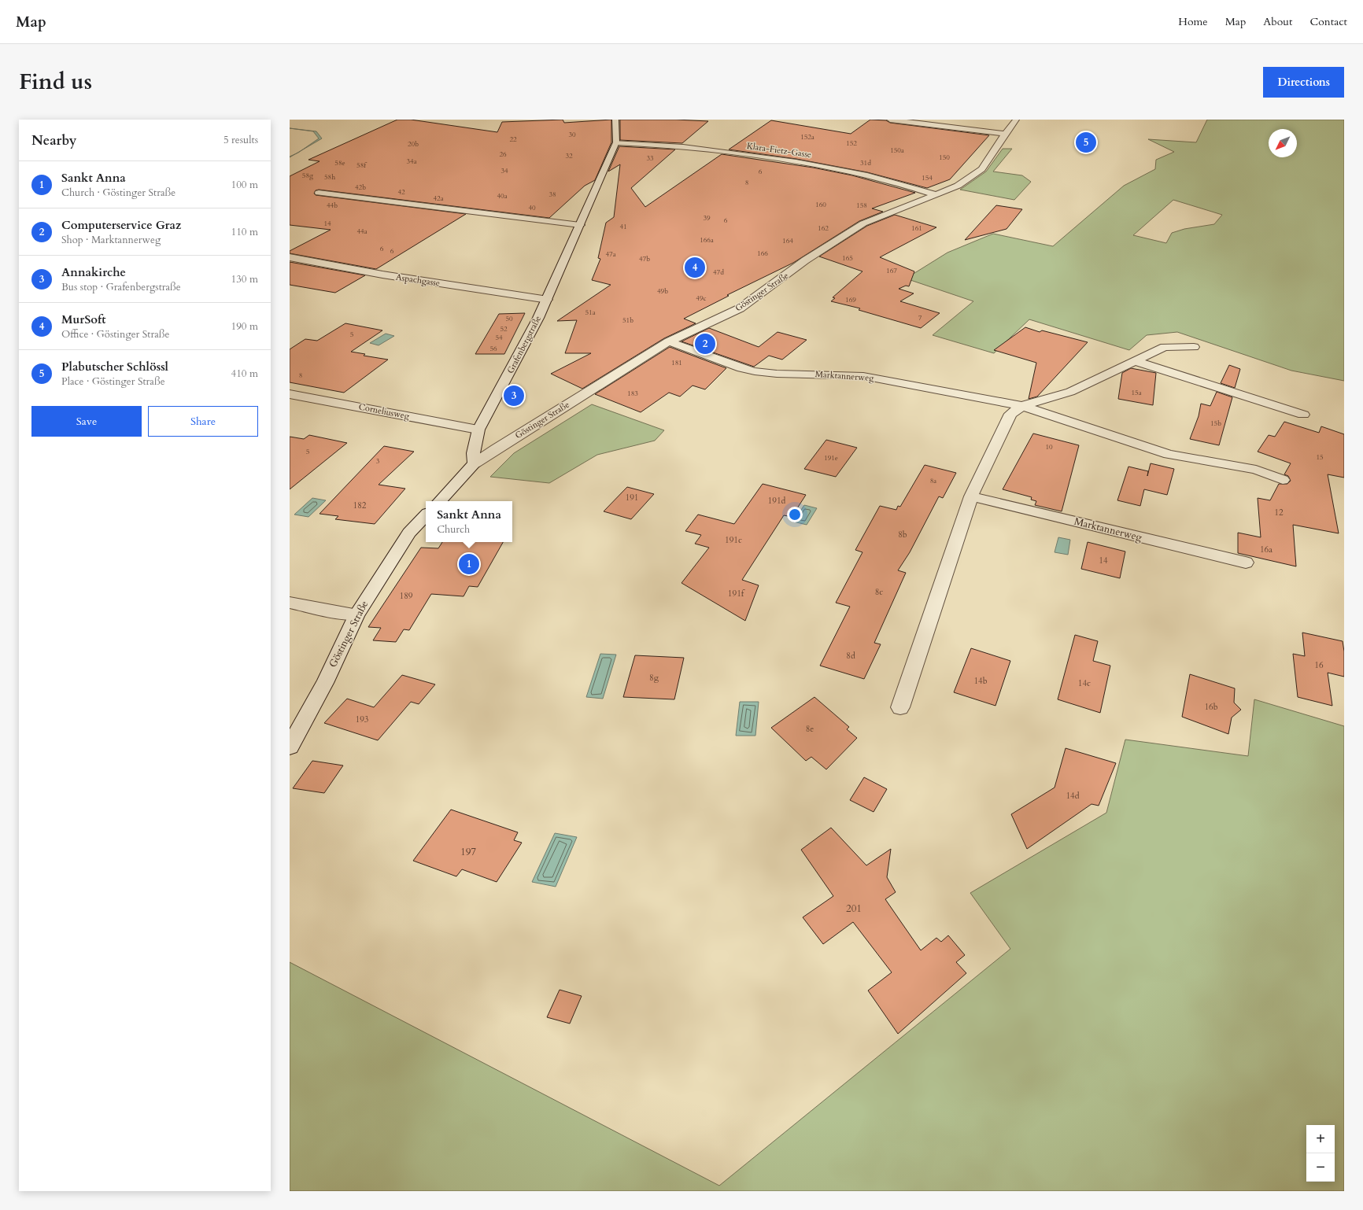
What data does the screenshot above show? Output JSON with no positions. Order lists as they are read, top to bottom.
{
  "streets": {
    "street": [
      "Klara-Fietz-Gasse",
      "Aspachgasse",
      "Göstinger Straße",
      "Grafenbergstraße",
      "Marktannerweg",
      "Corneliusweg"
    ]
  },
  "crossings": [
    ["Klara-Fietz-Gasse", "Göstinger Straße"],
    ["Klara-Fietz-Gasse", "Grafenbergstraße"],
    ["Aspachgasse", "Grafenbergstraße"],
    ["Göstinger Straße", "Grafenbergstraße"],
    ["Göstinger Straße", "Marktannerweg"],
    ["Grafenbergstraße", "Corneliusweg"]
  ],
  "house_numbers": [
    "30",
    "152a",
    "22",
    "152",
    "20b",
    "150a",
    "26",
    "32",
    "150",
    "33",
    "34a",
    "58e",
    "31d",
    "58f",
    "34",
    "6",
    "58g",
    "58h",
    "154",
    "8",
    "42b",
    "42",
    "38",
    "40a",
    "42a",
    "160",
    "44b",
    "158",
    "40",
    "39",
    "6",
    "14",
    "41",
    "162",
    "161",
    "44a",
    "166a",
    "164",
    "6",
    "6",
    "166",
    "47a",
    "165",
    "47b",
    "167",
    "47d",
    "49b",
    "49c",
    "169",
    "51a",
    "7",
    "50",
    "51b",
    "52",
    "5",
    "54",
    "56",
    "181",
    "8",
    "15a",
    "183",
    "15b",
    "10",
    "5",
    "15",
    "191e",
    "3",
    "8a",
    "191",
    "191d",
    "182",
    "12",
    "8b",
    "191c",
    "16a",
    "14",
    "8c",
    "191f",
    "189",
    "8d",
    "16",
    "8g",
    "14b",
    "14c",
    "16b",
    "193",
    "8e",
    "14d",
    "197",
    "201"
  ],
  "north": "bottom left",
  "page": {
    "header": "Map",
    "nav": [
      "Home",
      "Map",
      "About",
      "Contact"
    ],
    "title": "Find us",
    "buttons": [
      "Directions",
      ["Save", "Share"]
    ],
    "heading": ["Nearby", "5 results"],
    "pins": [
      "5",
      "4",
      "2",
      "3",
      "1"
    ],
    "list": [
      {
        "mark": "1",
        "name": "Sankt Anna",
        "note": "Church · Göstinger Straße",
        "value": "100 m"
      },
      {
        "mark": "2",
        "name": "Computerservice Graz",
        "note": "Shop · Marktannerweg",
        "value": "110 m"
      },
      {
        "mark": "3",
        "name": "Annakirche",
        "note": "Bus stop · Grafenbergstraße",
        "value": "130 m"
      },
      {
        "mark": "4",
        "name": "MurSoft",
        "note": "Office · Göstinger Straße",
        "value": "190 m"
      },
      {
        "mark": "5",
        "name": "Plabutscher Schlössl",
        "note": "Place · Göstinger Straße",
        "value": "410 m"
      }
    ],
    "popup": ["Sankt Anna", "Church"],
    "map_buttons": ["+", "−"]
  }
}
